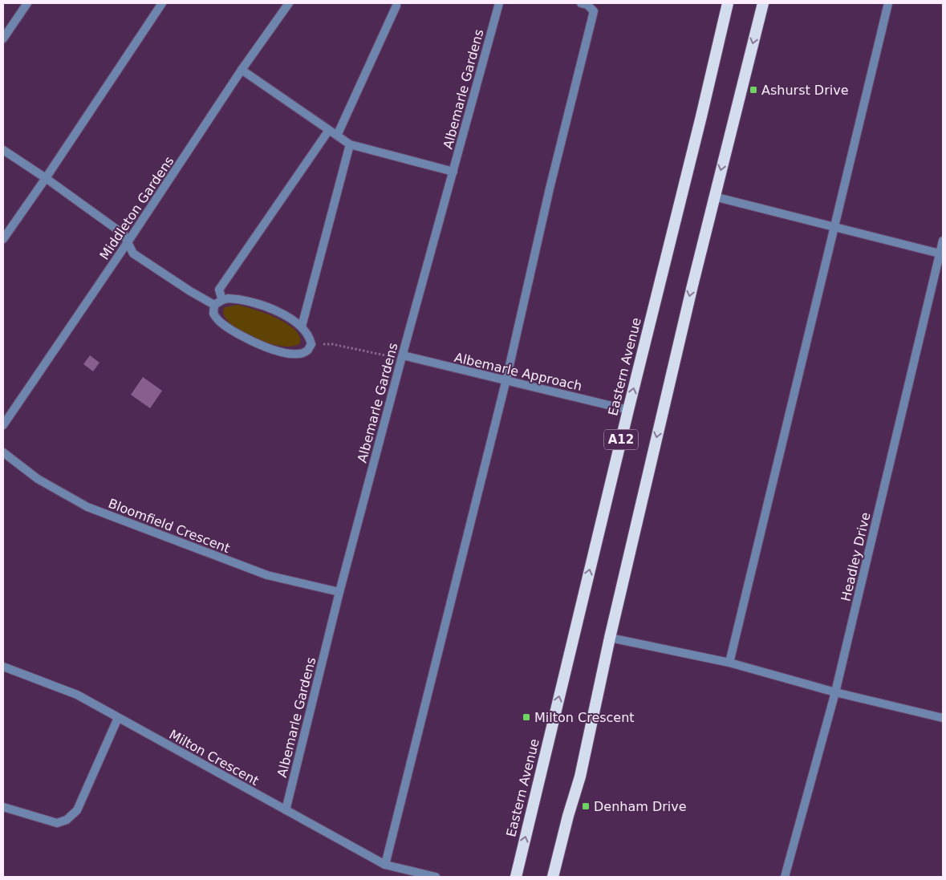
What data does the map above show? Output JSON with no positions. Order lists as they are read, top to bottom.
{
  "streets": {
    "highway": ["Eastern Avenue", "A12"],
    "street": [
      "Albemarle Gardens",
      "Middleton Gardens",
      "Albemarle Approach",
      "Bloomfield Crescent",
      "Headley Drive",
      "Milton Crescent"
    ]
  },
  "crossings": [
    ["Albemarle Gardens", "Albemarle Approach"],
    ["Albemarle Gardens", "Bloomfield Crescent"],
    ["Albemarle Gardens", "Milton Crescent"],
    ["Eastern Avenue", "Albemarle Approach"]
  ],
  "places": {
    "transit": ["Ashurst Drive", "Milton Crescent", "Denham Drive"]
  }
}
